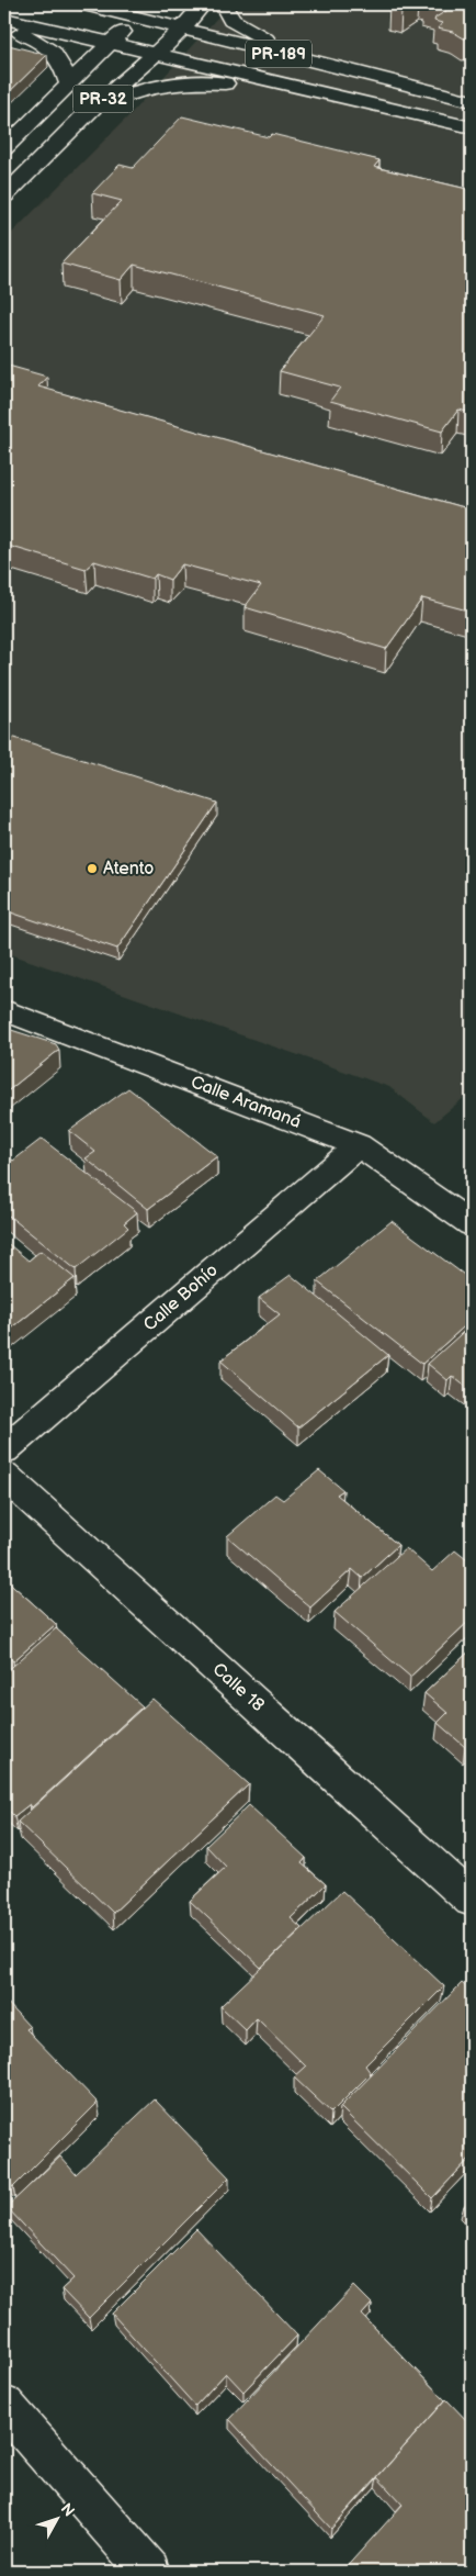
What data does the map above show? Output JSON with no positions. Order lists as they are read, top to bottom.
{
  "streets": {
    "main road": [
      "PR-189",
      "PR-32",
      "Calle Aramaná",
      "Calle Bohío",
      "Calle 18"
    ]
  },
  "crossings": [
    ["PR-189", "PR-32"],
    ["Calle Aramaná", "Calle Bohío"]
  ],
  "places": ["Atento"],
  "north": "top right"
}
